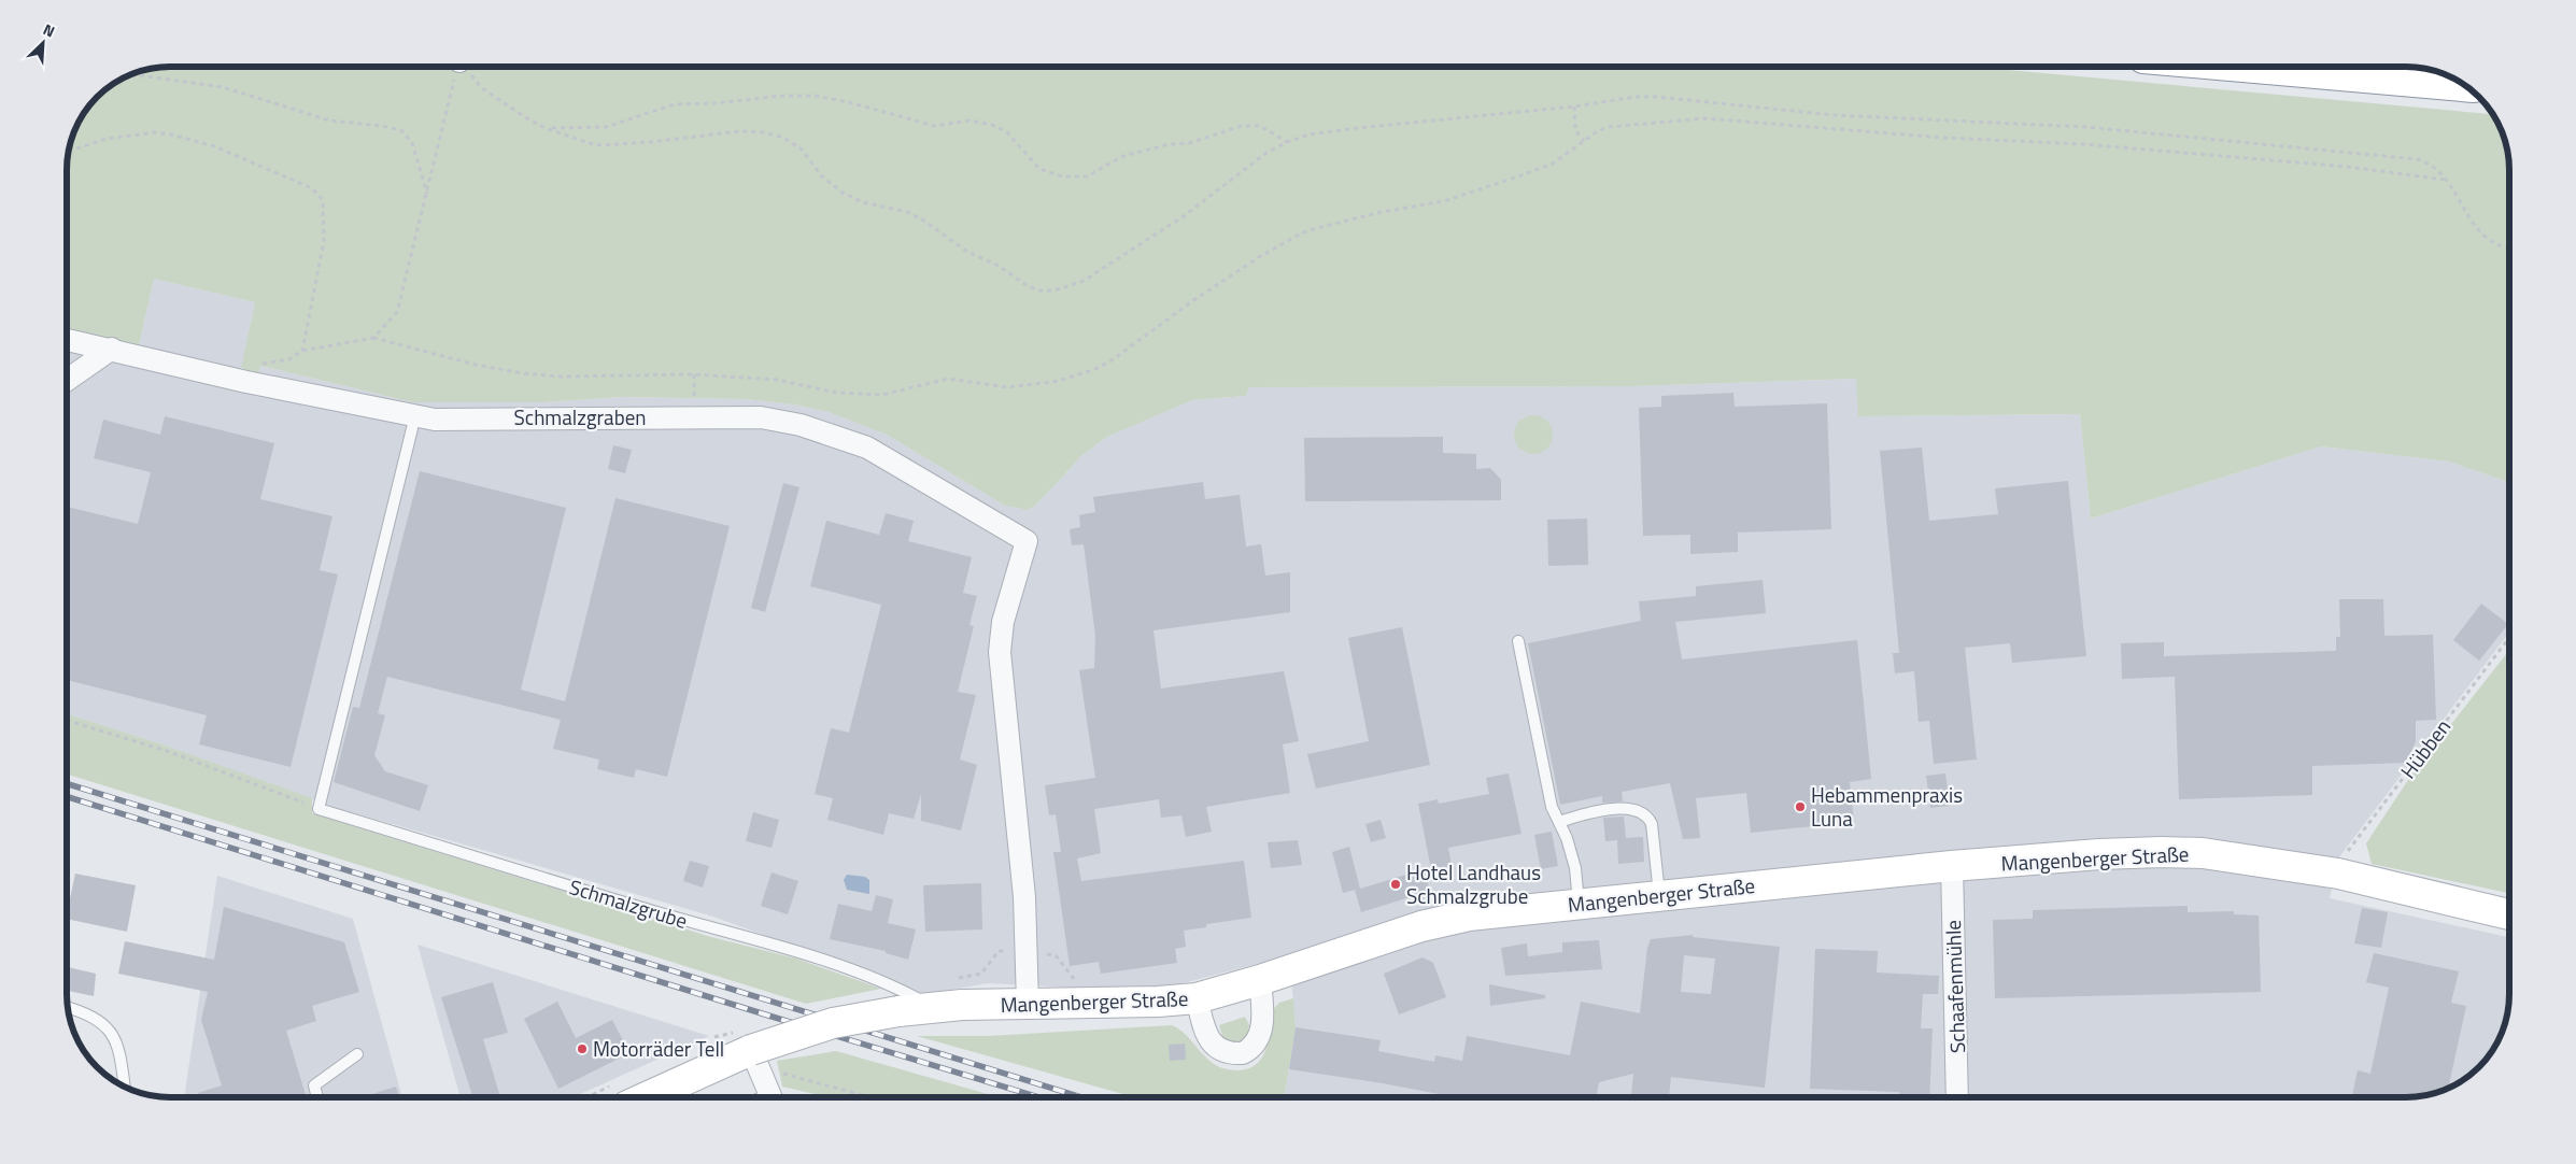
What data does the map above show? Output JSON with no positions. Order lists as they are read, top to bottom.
{
  "streets": {
    "main road": ["Mangenberger Straße"],
    "street": ["Schmalzgraben", "Schaafenmühle"],
    "lane": ["Schmalzgrube"],
    "path": ["Hübben"]
  },
  "crossings": [
    ["Schmalzgraben", "Mangenberger Straße"],
    ["Hübben", "Mangenberger Straße"],
    ["Mangenberger Straße", "Schmalzgrube"],
    ["Mangenberger Straße", "Schaafenmühle"]
  ],
  "places": ["Hebammenpraxis Luna", "Hotel Landhaus Schmalzgrube", "Motorräder Tell"],
  "north": "top right"
}
